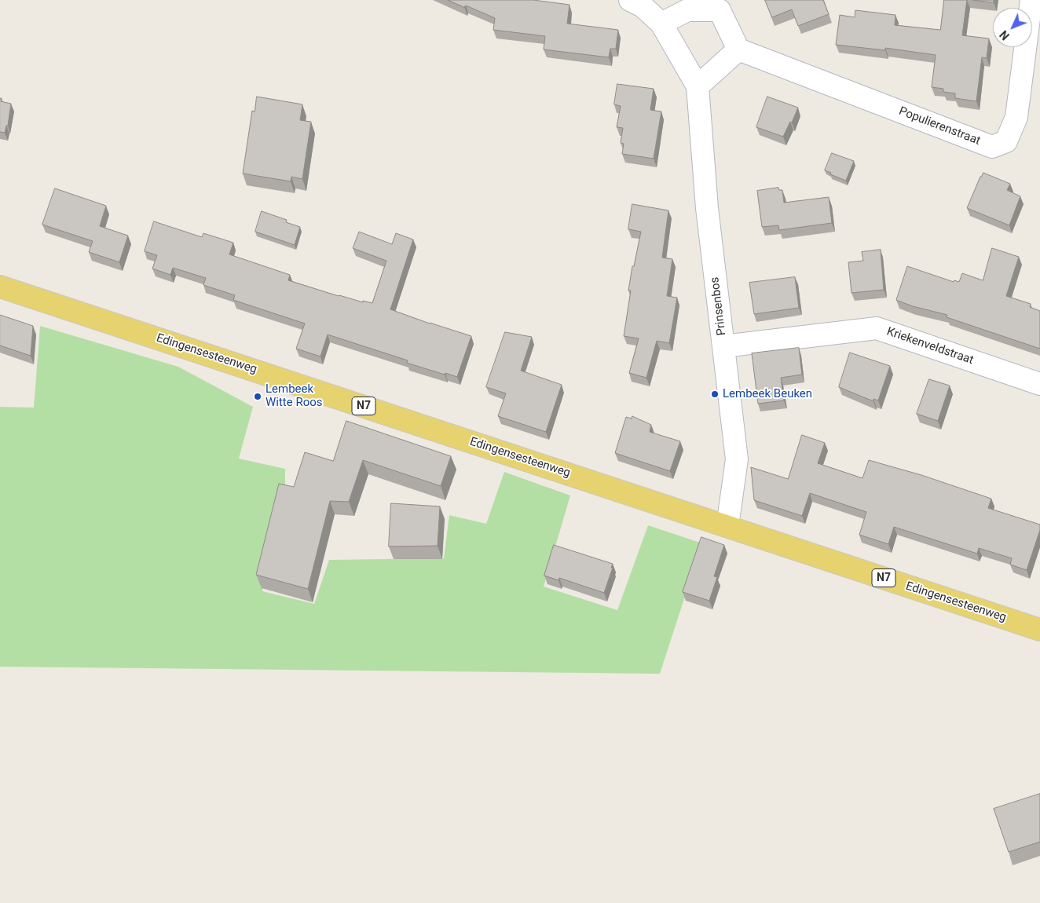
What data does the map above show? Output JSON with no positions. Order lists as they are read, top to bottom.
{
  "streets": {
    "main road": ["Edingensesteenweg", "N7"],
    "street": ["Populierenstraat", "Prinsenbos", "Kriekenveldstraat"]
  },
  "crossings": [
    ["Prinsenbos", "Kriekenveldstraat"],
    ["Prinsenbos", "Edingensesteenweg"]
  ],
  "places": ["Lembeek Beuken", "Lembeek Witte Roos"],
  "north": "bottom left"
}
